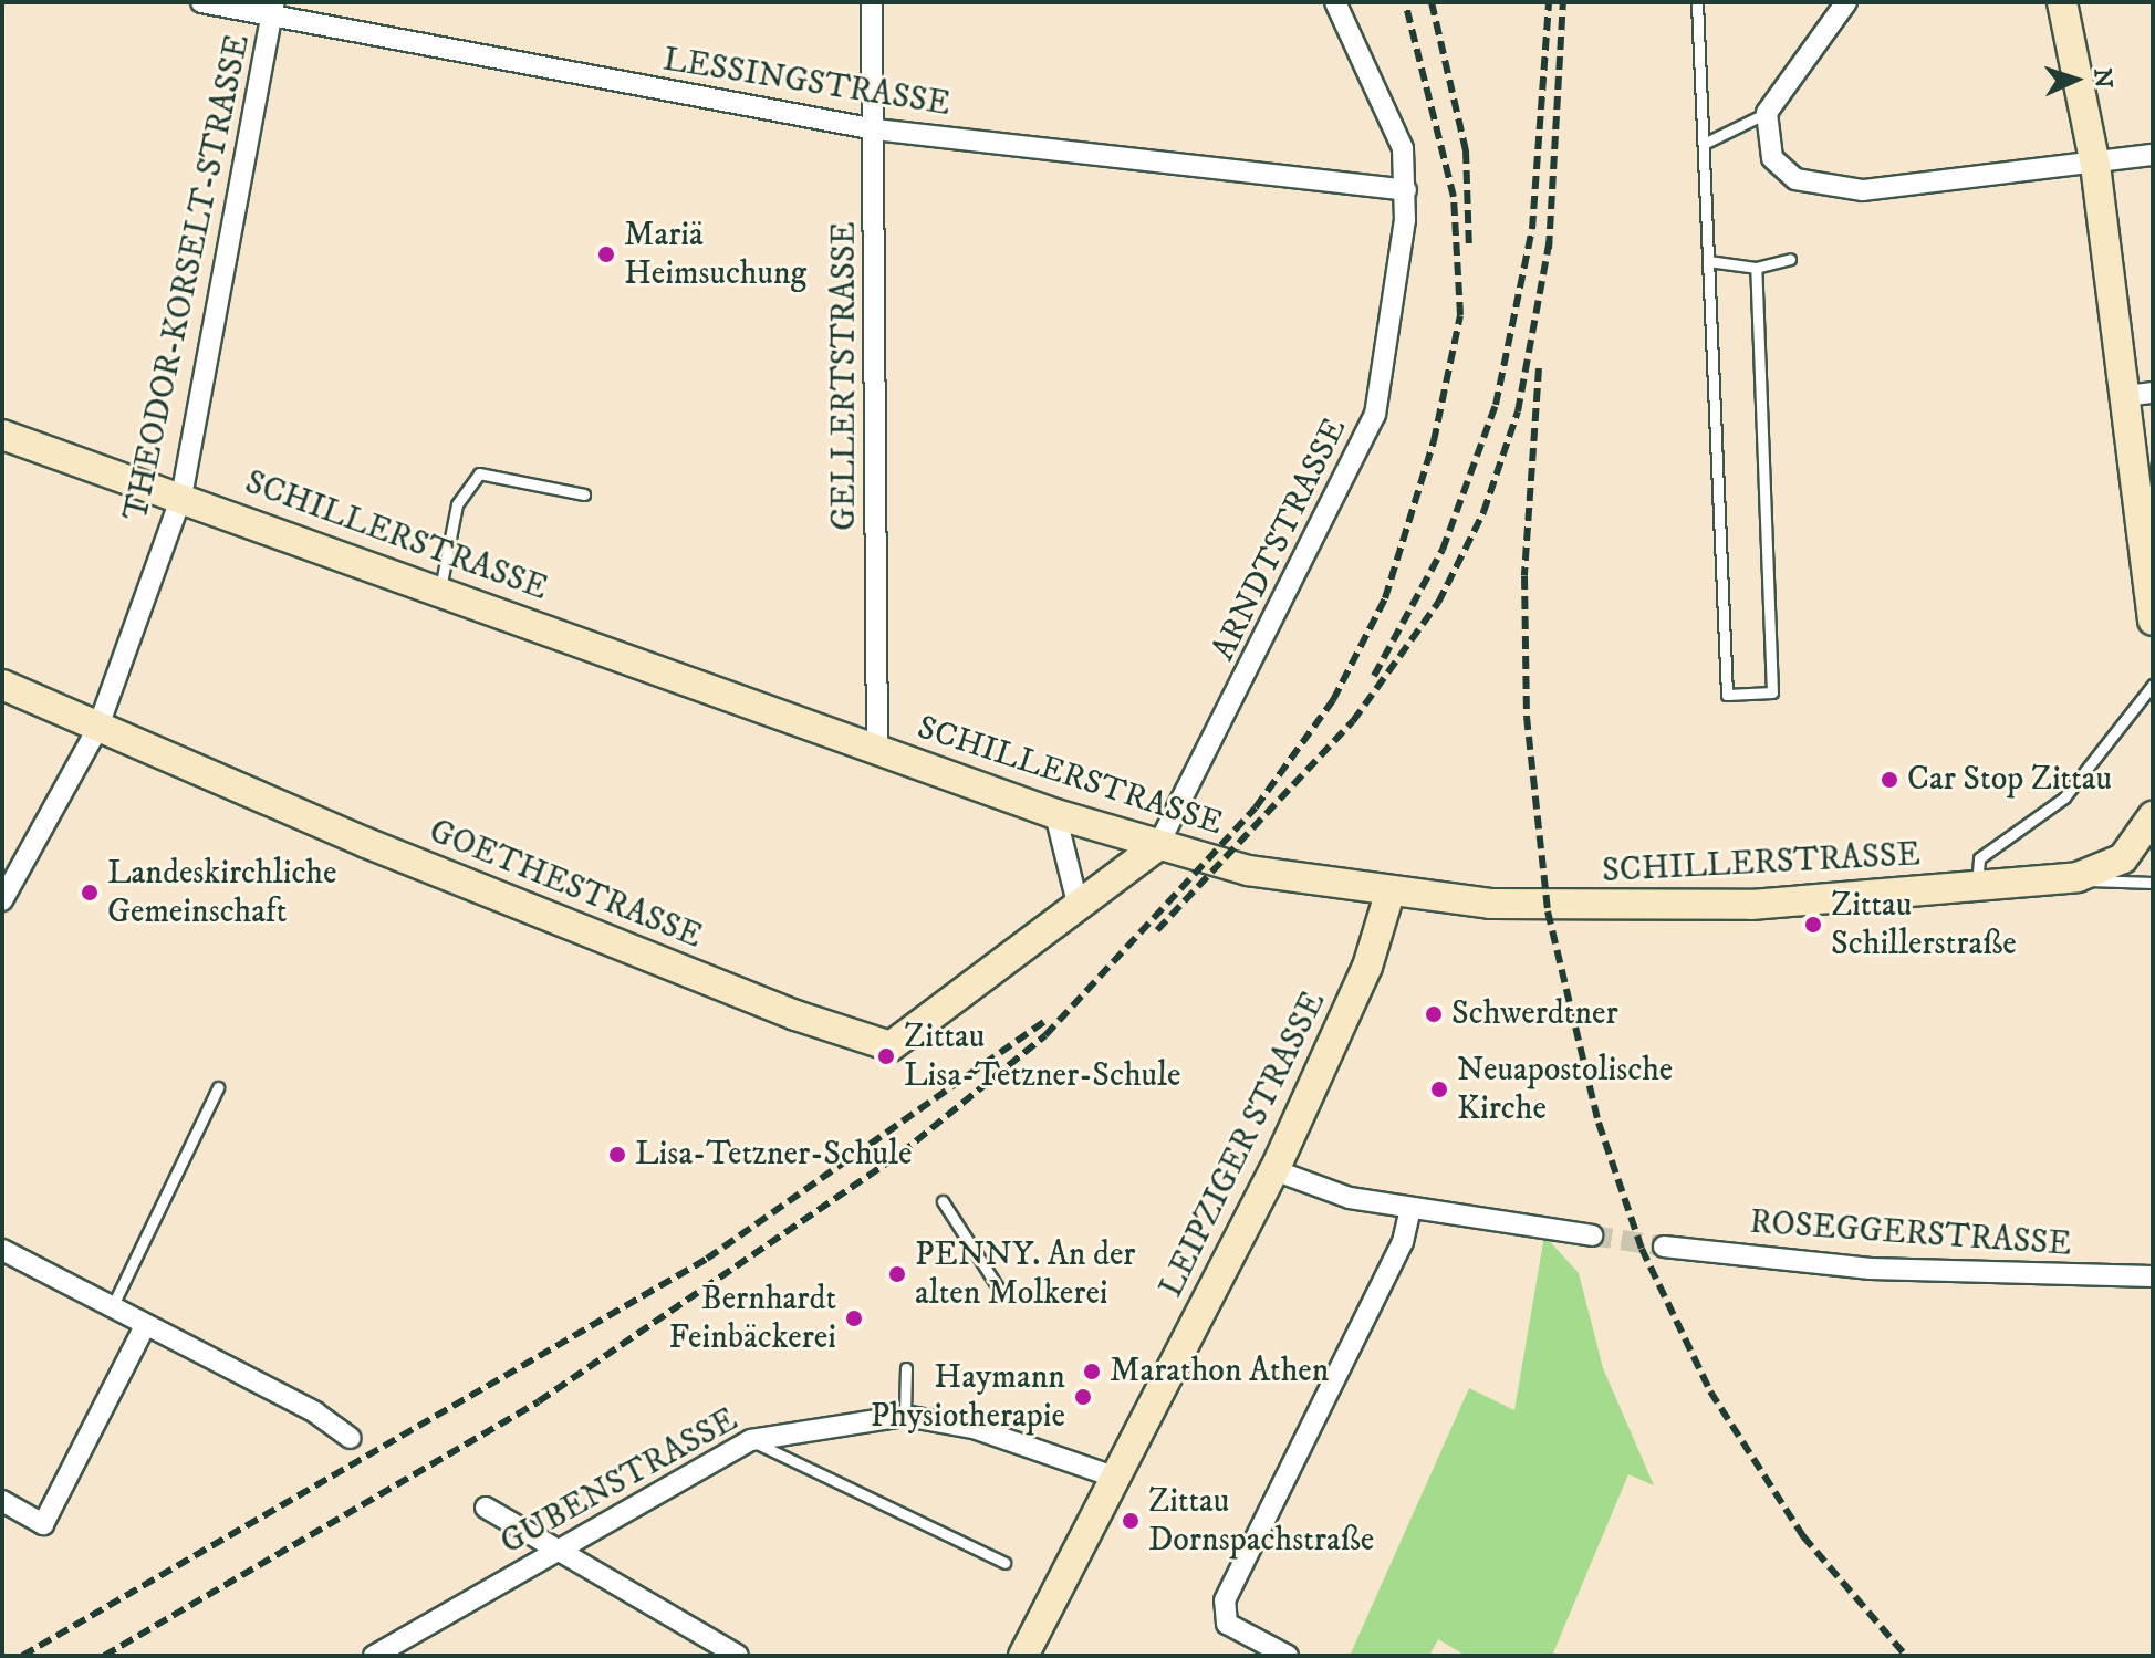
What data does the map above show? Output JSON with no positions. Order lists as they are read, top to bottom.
{
  "streets": {
    "main road": ["SCHILLERSTRASSE", "GOETHESTRASSE", "LEIPZIGER STRASSE"],
    "street": [
      "LESSINGSTRASSE",
      "THEODOR-KORSELT-STRASSE",
      "GELLERTSTRASSE",
      "ARNDTSTRASSE",
      "ROSEGGERSTRASSE",
      "GUBENSTRASSE"
    ]
  },
  "crossings": [
    ["LESSINGSTRASSE", "THEODOR-KORSELT-STRASSE"],
    ["LESSINGSTRASSE", "GELLERTSTRASSE"],
    ["LESSINGSTRASSE", "ARNDTSTRASSE"],
    ["THEODOR-KORSELT-STRASSE", "SCHILLERSTRASSE"],
    ["THEODOR-KORSELT-STRASSE", "GOETHESTRASSE"],
    ["GELLERTSTRASSE", "SCHILLERSTRASSE"],
    ["SCHILLERSTRASSE", "ARNDTSTRASSE"],
    ["SCHILLERSTRASSE", "GOETHESTRASSE"],
    ["SCHILLERSTRASSE", "LEIPZIGER STRASSE"],
    ["ARNDTSTRASSE", "GOETHESTRASSE"],
    ["LEIPZIGER STRASSE", "GUBENSTRASSE"]
  ],
  "places": [
    "Mariä Heimsuchung",
    "Car Stop Zittau",
    "Landeskirchliche Gemeinschaft",
    "Zittau Schillerstraße",
    "Schwerdtner",
    "Zittau Lisa-Tetzner-Schule",
    "Neuapostolische Kirche",
    "Lisa-Tetzner-Schule",
    "PENNY. An der alten Molkerei",
    "Bernhardt Feinbäckerei",
    "Marathon Athen",
    "Haymann Physiotherapie",
    "Zittau Dornspachstraße"
  ],
  "north": "right"
}
